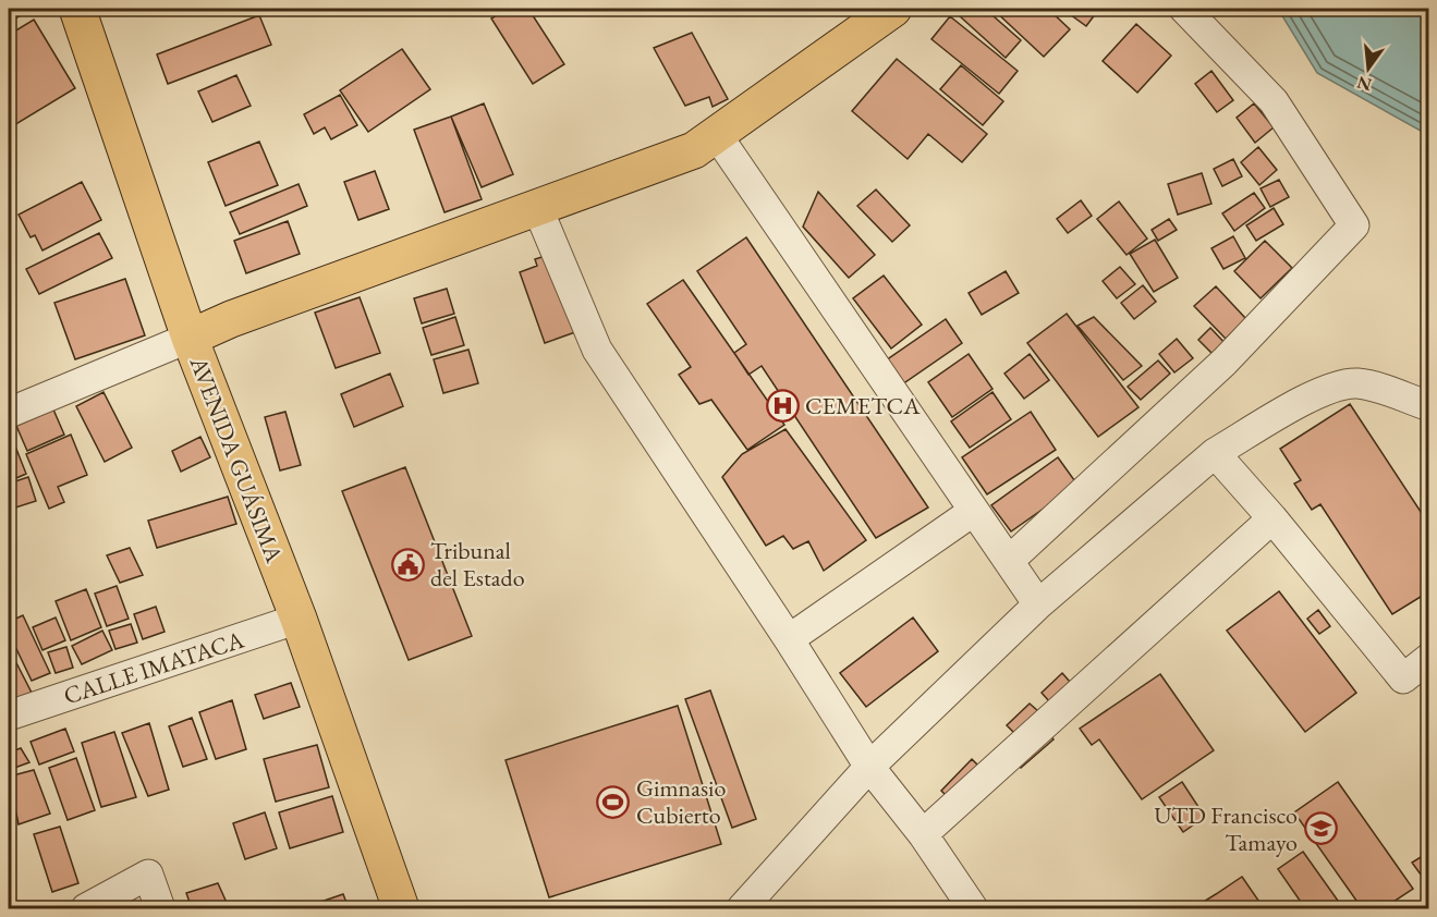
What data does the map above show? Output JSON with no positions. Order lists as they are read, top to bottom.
{
  "streets": {
    "main road": ["AVENIDA GUÁSIMA"],
    "street": ["CALLE IMATACA"]
  },
  "crossings": [
    ["AVENIDA GUÁSIMA", "CALLE IMATACA"]
  ],
  "places": {
    "hospital": ["CEMETCA"],
    "public building": ["Tribunal del Estado"],
    "sports": ["Gimnasio Cubierto"],
    "school or university": ["UTD Francisco Tamayo"]
  },
  "north": "bottom"
}
